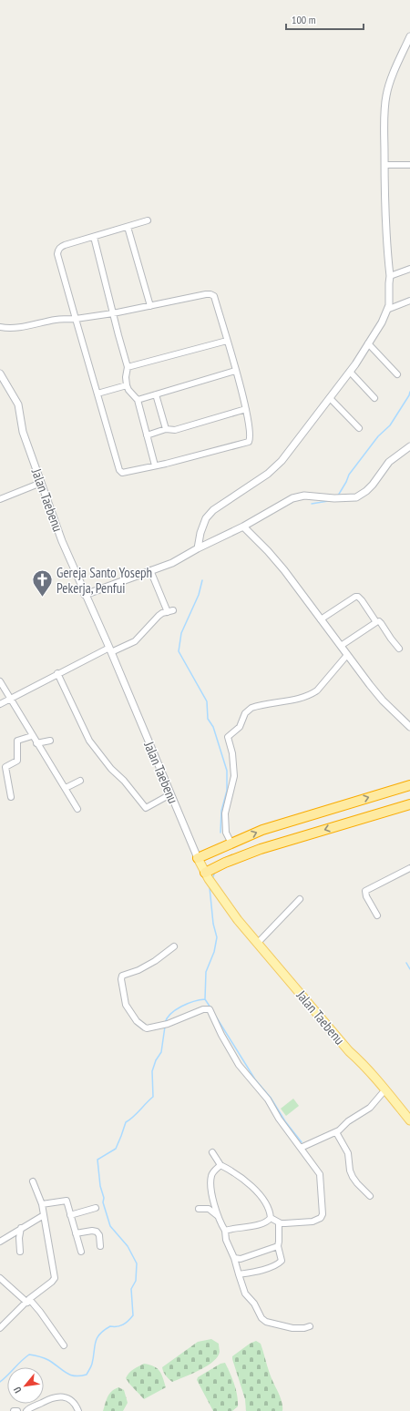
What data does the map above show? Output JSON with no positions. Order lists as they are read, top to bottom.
{
  "streets": {
    "main road": ["Jalan Taebenu"]
  },
  "places": {
    "church": ["Gereja Santo Yoseph Pekerja, Penfui"]
  },
  "scale_bar": "100 m",
  "north": "bottom left"
}
